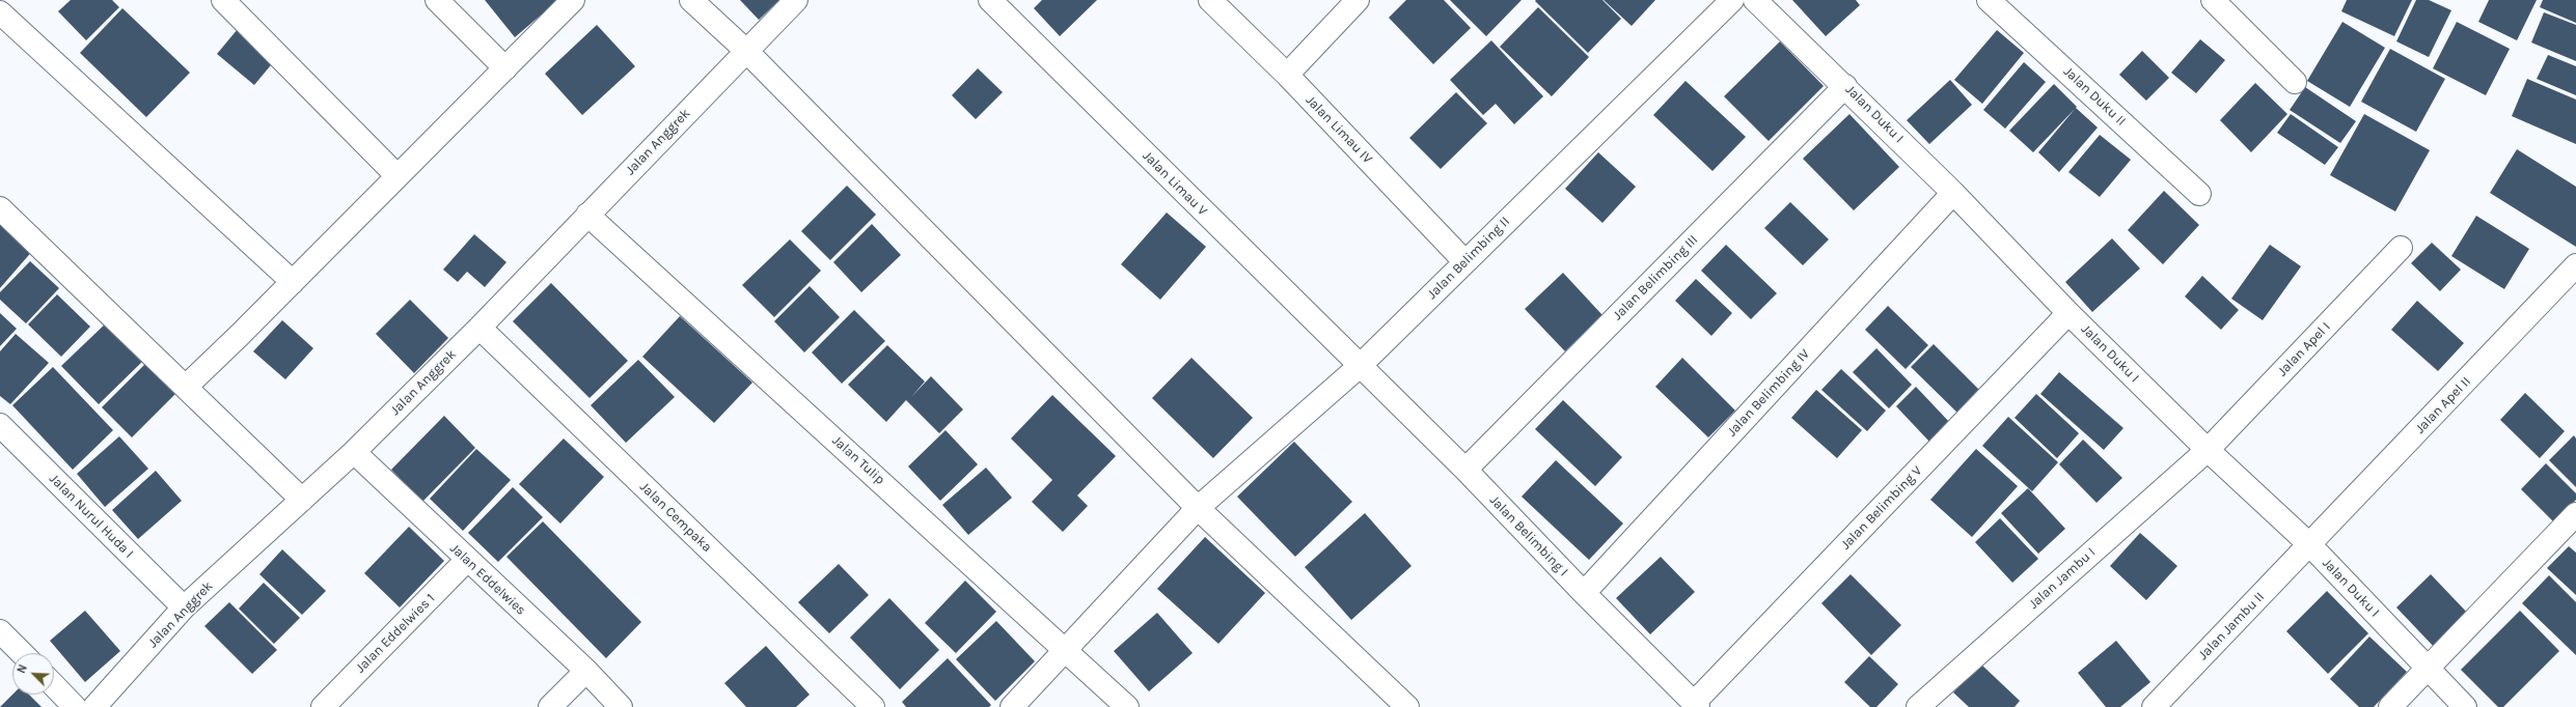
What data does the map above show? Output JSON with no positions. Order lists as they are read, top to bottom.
{
  "streets": {
    "street": [
      "Jalan Duku II",
      "Jalan Duku I",
      "Jalan Limau IV",
      "Jalan Anggrek",
      "Jalan Limau V",
      "Jalan Belimbing II",
      "Jalan Belimbing III",
      "Jalan Apel I",
      "Jalan Belimbing IV",
      "Jalan Apel II",
      "Jalan Tulip",
      "Jalan Belimbing V",
      "Jalan Nurul Huda I",
      "Jalan Cempaka",
      "Jalan Belimbing I",
      "Jalan Jambu I",
      "Jalan Eddelwies",
      "Jalan Jambu II",
      "Jalan Eddelwies 1"
    ]
  },
  "crossings": [
    ["Jalan Duku I", "Jalan Belimbing III"],
    ["Jalan Duku I", "Jalan Apel I"],
    ["Jalan Duku I", "Jalan Belimbing IV"],
    ["Jalan Duku I", "Jalan Apel II"],
    ["Jalan Duku I", "Jalan Belimbing V"],
    ["Jalan Duku I", "Jalan Jambu I"],
    ["Jalan Duku I", "Jalan Jambu II"],
    ["Jalan Limau IV", "Jalan Belimbing II"],
    ["Jalan Anggrek", "Jalan Tulip"],
    ["Jalan Anggrek", "Jalan Nurul Huda I"],
    ["Jalan Anggrek", "Jalan Cempaka"],
    ["Jalan Anggrek", "Jalan Eddelwies"],
    ["Jalan Limau V", "Jalan Belimbing II"],
    ["Jalan Limau V", "Jalan Belimbing I"],
    ["Jalan Belimbing II", "Jalan Tulip"],
    ["Jalan Belimbing II", "Jalan Belimbing I"],
    ["Jalan Belimbing III", "Jalan Belimbing I"],
    ["Jalan Apel I", "Jalan Jambu I"],
    ["Jalan Belimbing IV", "Jalan Belimbing I"],
    ["Jalan Apel II", "Jalan Jambu II"],
    ["Jalan Belimbing V", "Jalan Belimbing I"],
    ["Jalan Eddelwies", "Jalan Eddelwies 1"]
  ],
  "north": "top left"
}
